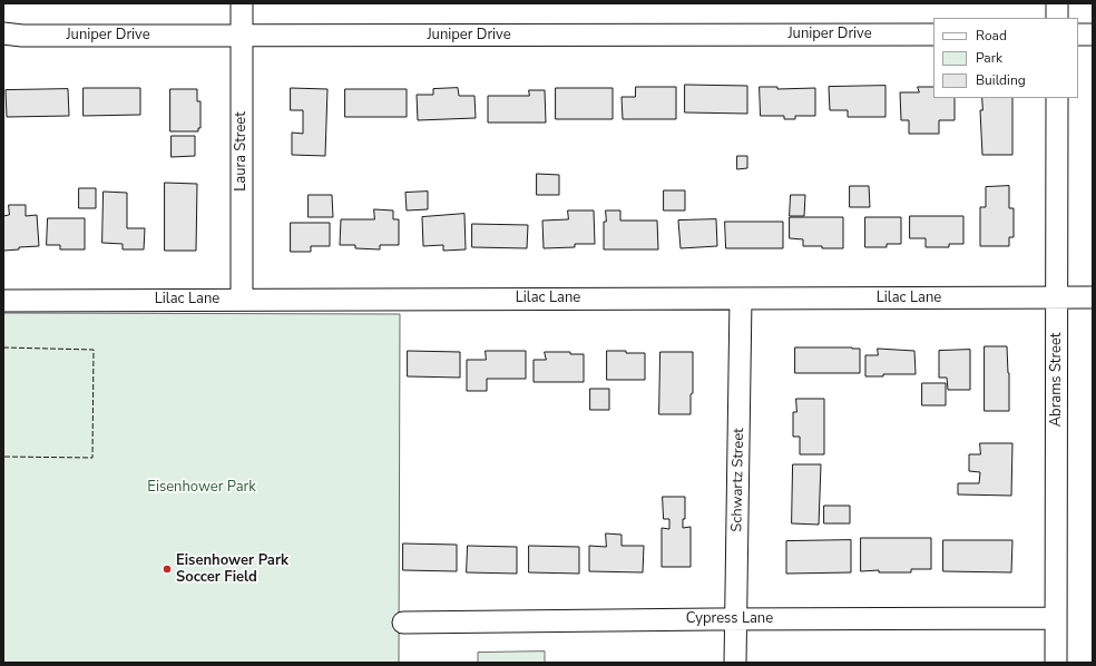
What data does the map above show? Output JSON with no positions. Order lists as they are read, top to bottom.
{
  "streets": {
    "street": [
      "Juniper Drive",
      "Laura Street",
      "Lilac Lane",
      "Abrams Street",
      "Schwartz Street",
      "Cypress Lane"
    ]
  },
  "crossings": [
    ["Juniper Drive", "Laura Street"],
    ["Laura Street", "Lilac Lane"],
    ["Lilac Lane", "Abrams Street"],
    ["Lilac Lane", "Schwartz Street"],
    ["Abrams Street", "Cypress Lane"],
    ["Schwartz Street", "Cypress Lane"]
  ],
  "parks": ["Eisenhower Park"],
  "places": ["Eisenhower Park Soccer Field"],
  "legend": ["Road", "Park", "Building"]
}
